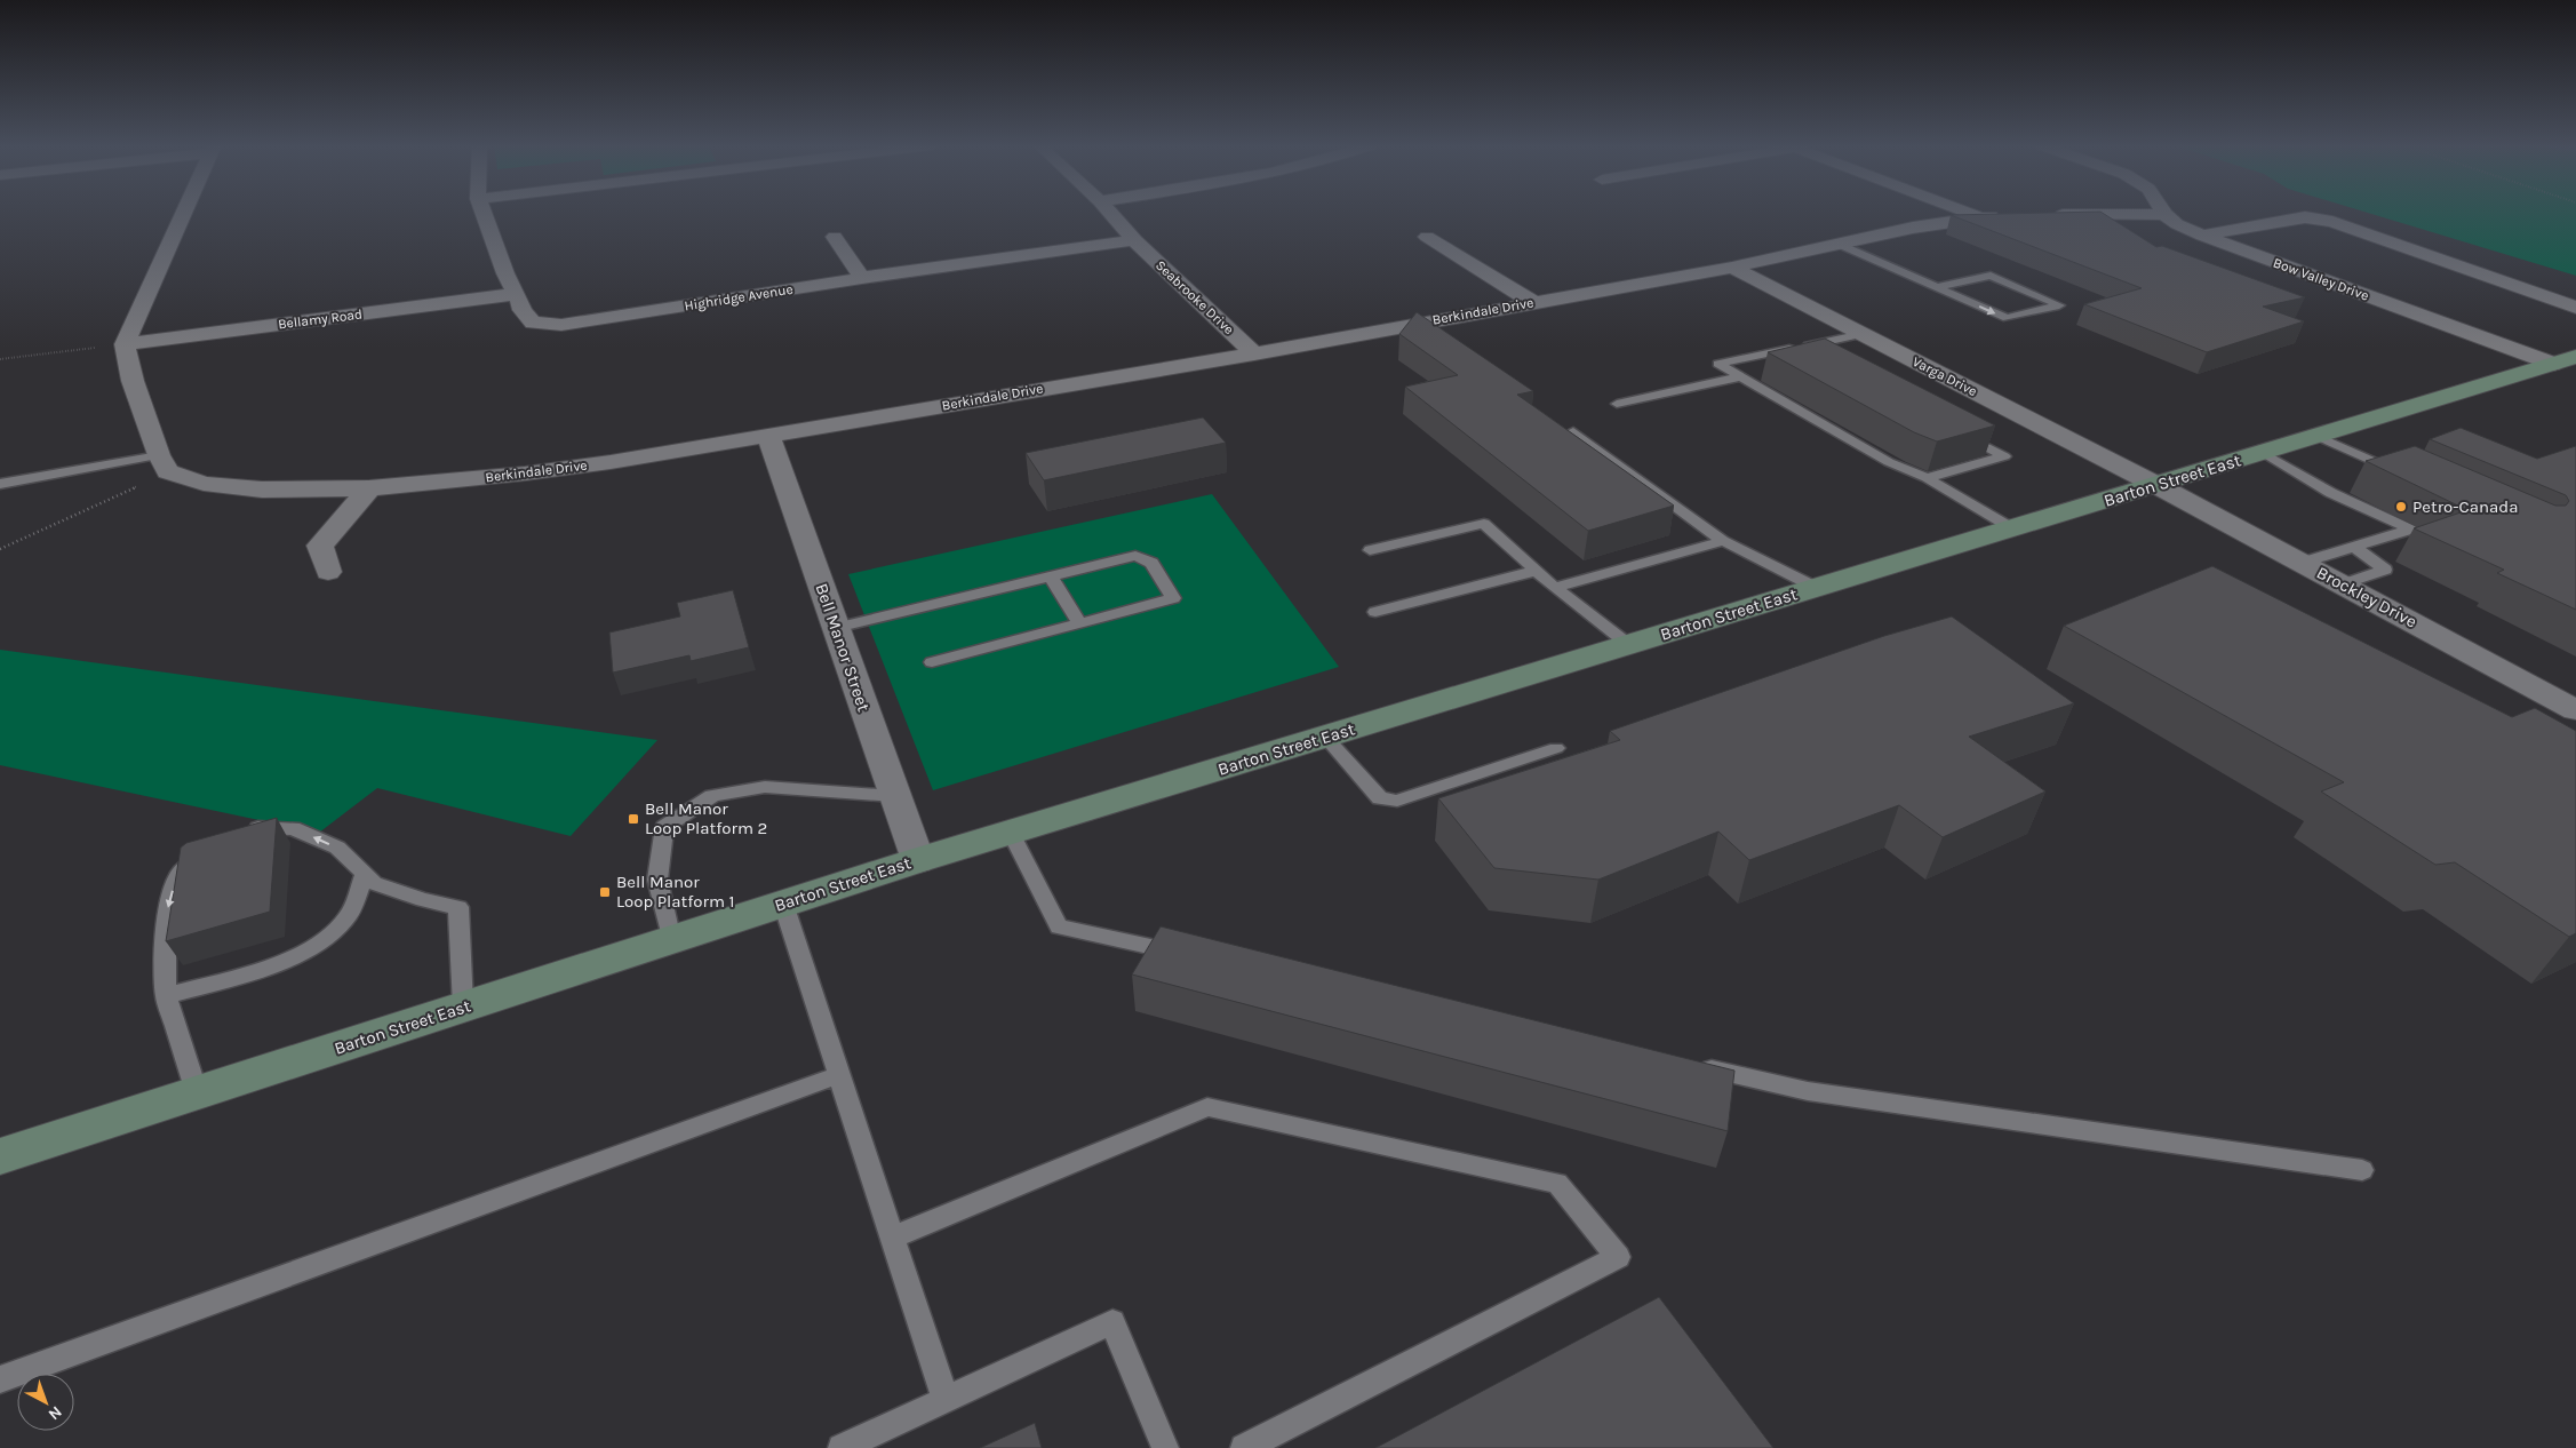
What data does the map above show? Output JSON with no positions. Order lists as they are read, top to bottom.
{
  "streets": {
    "main road": ["Barton Street East"],
    "street": [
      "Bow Valley Drive",
      "Highridge Avenue",
      "Seabrooke Drive",
      "Berkindale Drive",
      "Bellamy Road",
      "Varga Drive",
      "Brockley Drive",
      "Bell Manor Street"
    ]
  },
  "crossings": [
    ["Bow Valley Drive", "Barton Street East"],
    ["Highridge Avenue", "Seabrooke Drive"],
    ["Highridge Avenue", "Bellamy Road"],
    ["Seabrooke Drive", "Berkindale Drive"],
    ["Berkindale Drive", "Varga Drive"],
    ["Berkindale Drive", "Bell Manor Street"],
    ["Varga Drive", "Barton Street East"],
    ["Varga Drive", "Brockley Drive"],
    ["Barton Street East", "Brockley Drive"],
    ["Barton Street East", "Bell Manor Street"]
  ],
  "places": {
    "other": ["Petro-Canada"],
    "transit": ["Bell Manor Loop Platform 2", "Bell Manor Loop Platform 1"]
  },
  "north": "bottom right"
}
